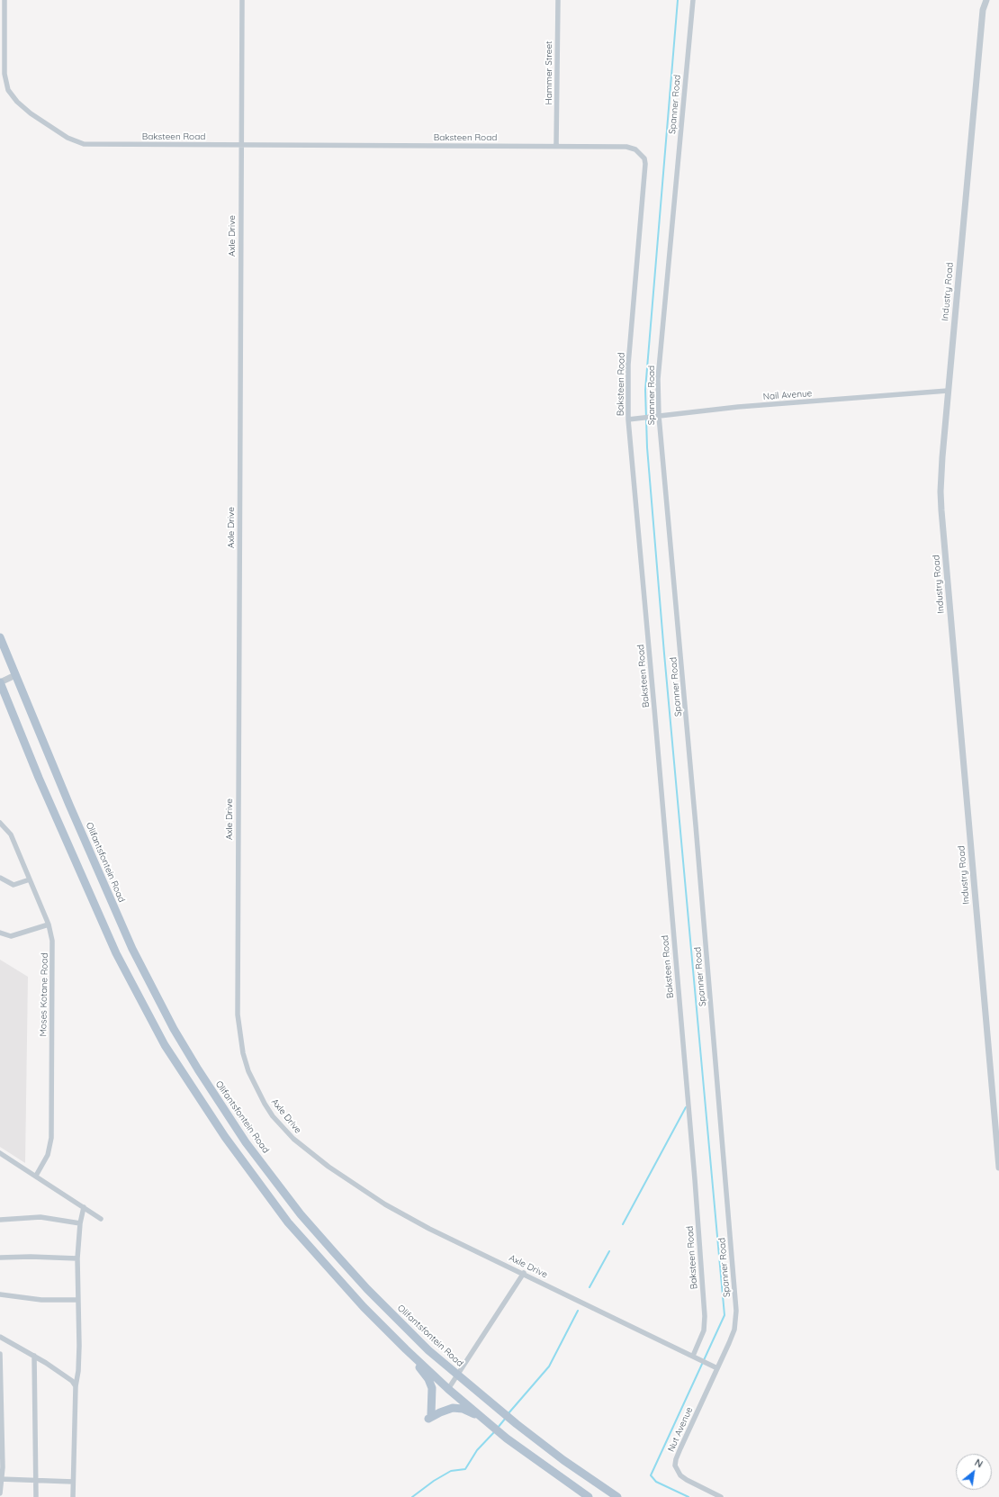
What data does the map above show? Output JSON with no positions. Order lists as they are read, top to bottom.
{
  "streets": {
    "main road": ["Olifantsfontein Road"],
    "street": [
      "Hammer Street",
      "Spanner Road",
      "Baksteen Road",
      "Axle Drive",
      "Industry Road",
      "Nail Avenue",
      "Moses Kotane Road",
      "Nut Avenue"
    ]
  },
  "crossings": [
    ["Hammer Street", "Baksteen Road"],
    ["Spanner Road", "Axle Drive"],
    ["Spanner Road", "Nail Avenue"],
    ["Spanner Road", "Nut Avenue"],
    ["Baksteen Road", "Axle Drive"],
    ["Baksteen Road", "Nail Avenue"],
    ["Axle Drive", "Nut Avenue"],
    ["Industry Road", "Nail Avenue"]
  ],
  "north": "top right"
}
